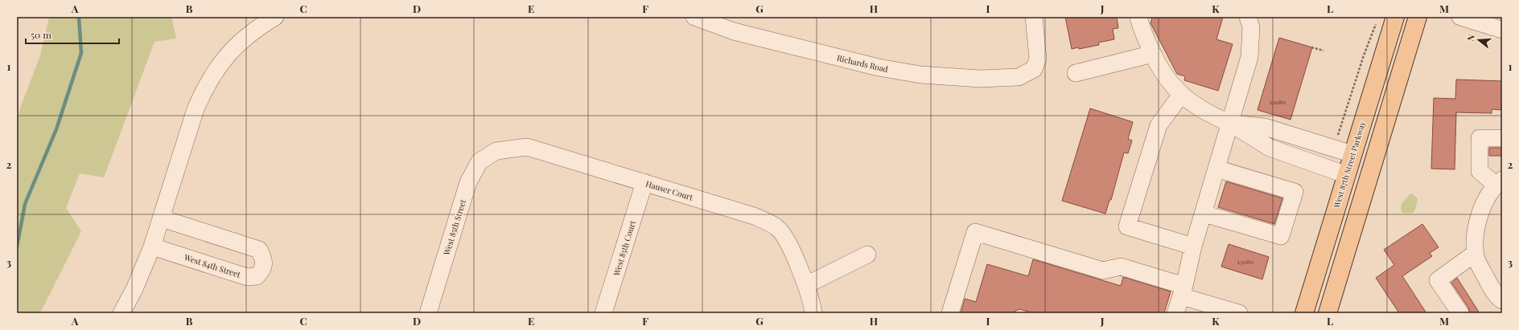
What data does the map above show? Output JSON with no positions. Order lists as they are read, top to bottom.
{
  "streets": {
    "main road": ["West 87th Street Parkway"],
    "street": [
      "Richards Road",
      "Hauser Court",
      "West 85th Street",
      "West 85th Court",
      "West 84th Street"
    ]
  },
  "crossings": [
    ["Hauser Court", "West 85th Street"],
    ["Hauser Court", "West 85th Court"]
  ],
  "house_numbers": ["12980", "13080"],
  "scale_bar": "50 m",
  "north": "left",
  "grid": {
    "columns": [
      "A",
      "B",
      "C",
      "D",
      "E",
      "F",
      "G",
      "H",
      "I",
      "J",
      "K",
      "L",
      "M"
    ],
    "rows": ["1", "2", "3"]
  }
}
